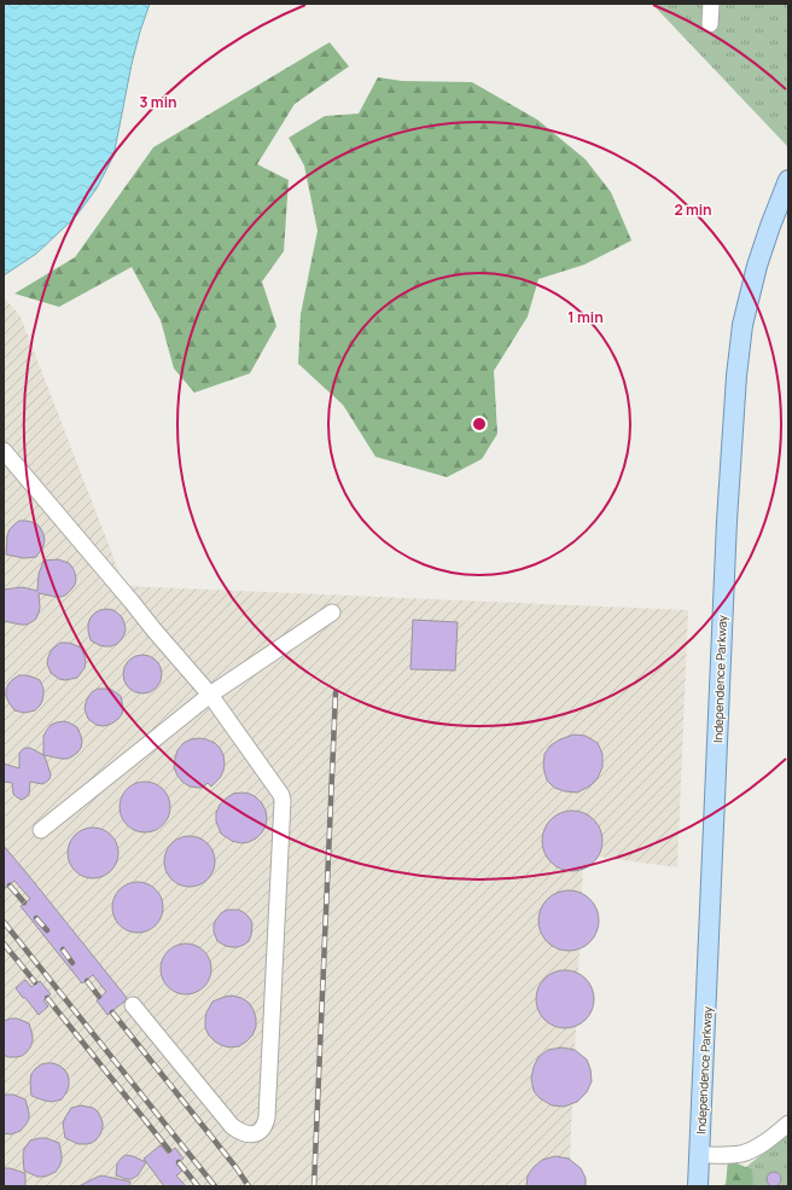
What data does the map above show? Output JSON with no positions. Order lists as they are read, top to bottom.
{
  "streets": {
    "main road": ["Independence Parkway"]
  },
  "rings": ["3 min", "2 min", "1 min"]
}
